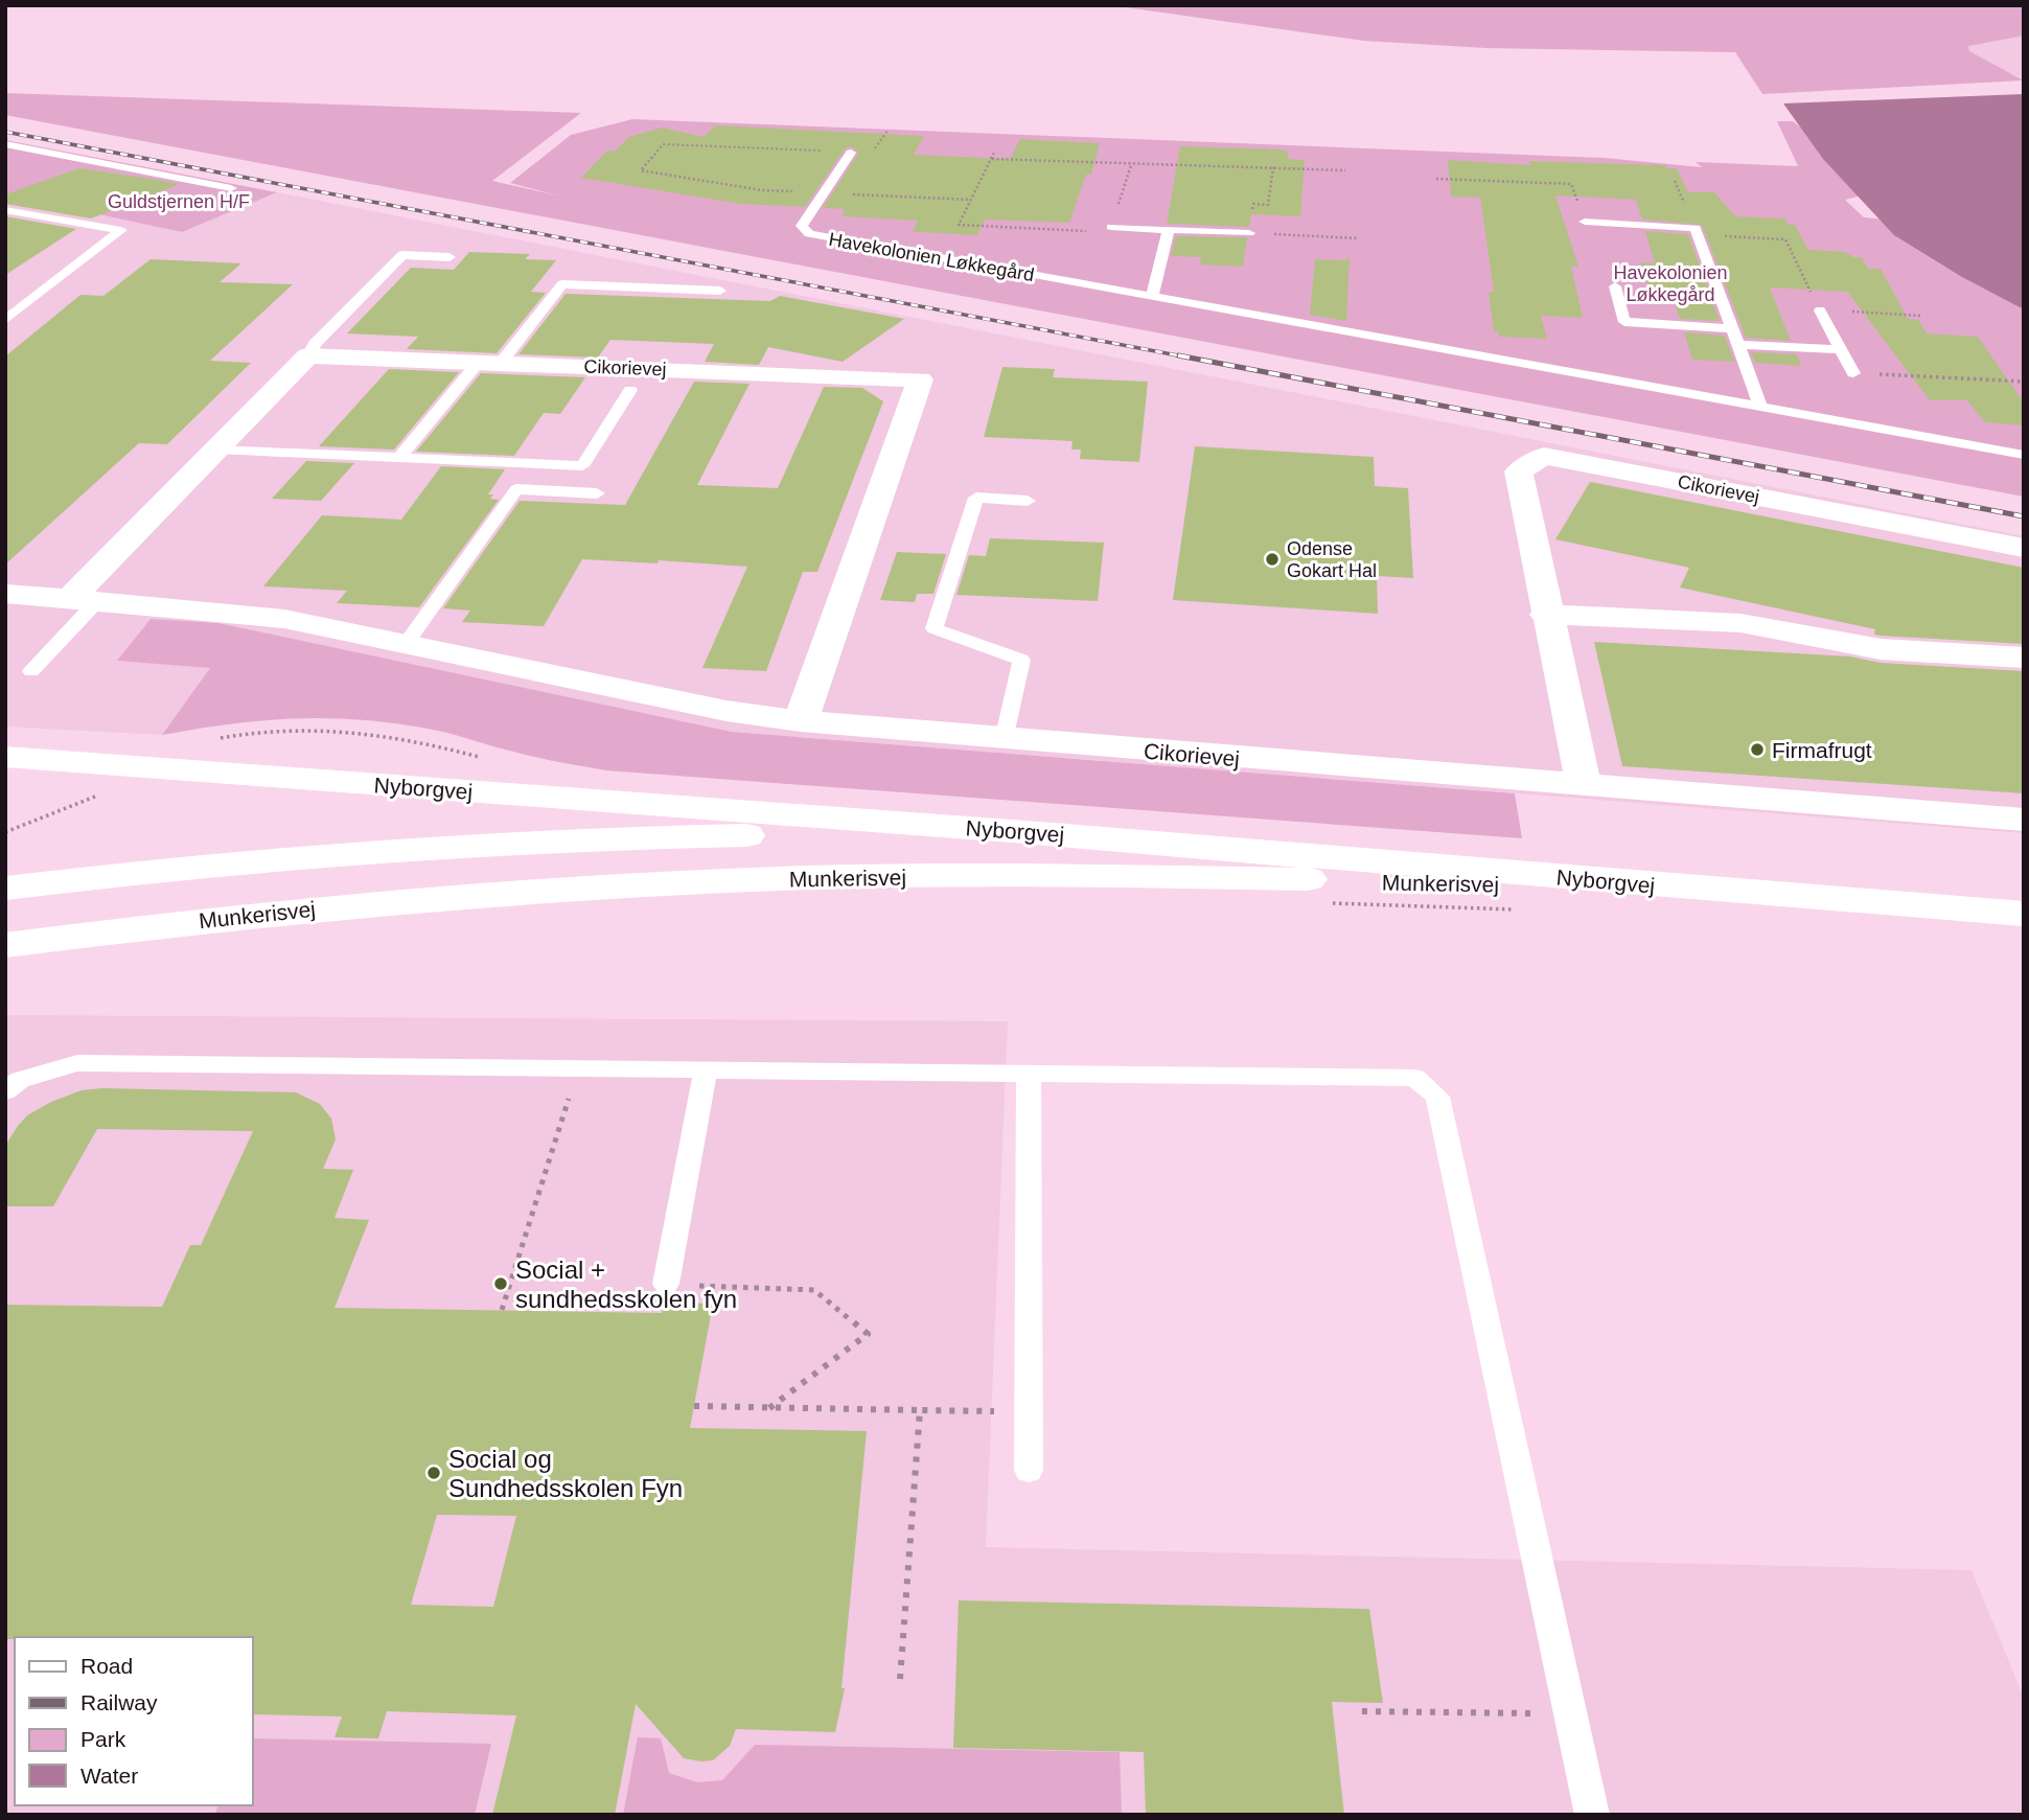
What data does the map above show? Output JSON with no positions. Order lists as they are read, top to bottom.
{
  "streets": {
    "street": ["Cikorievej", "Nyborgvej", "Munkerisvej"],
    "lane": ["Havekolonien Løkkegård"]
  },
  "crossings": [
    ["Nyborgvej", "Munkerisvej"]
  ],
  "parks": ["Guldstjernen H/F", "Havekolonien Løkkegård"],
  "places": [
    "Odense Gokart Hal",
    "Firmafrugt",
    "Social + sundhedsskolen fyn",
    "Social og Sundhedsskolen Fyn"
  ],
  "legend": [
    "Road",
    "Railway",
    "Park",
    "Water"
  ]
}
